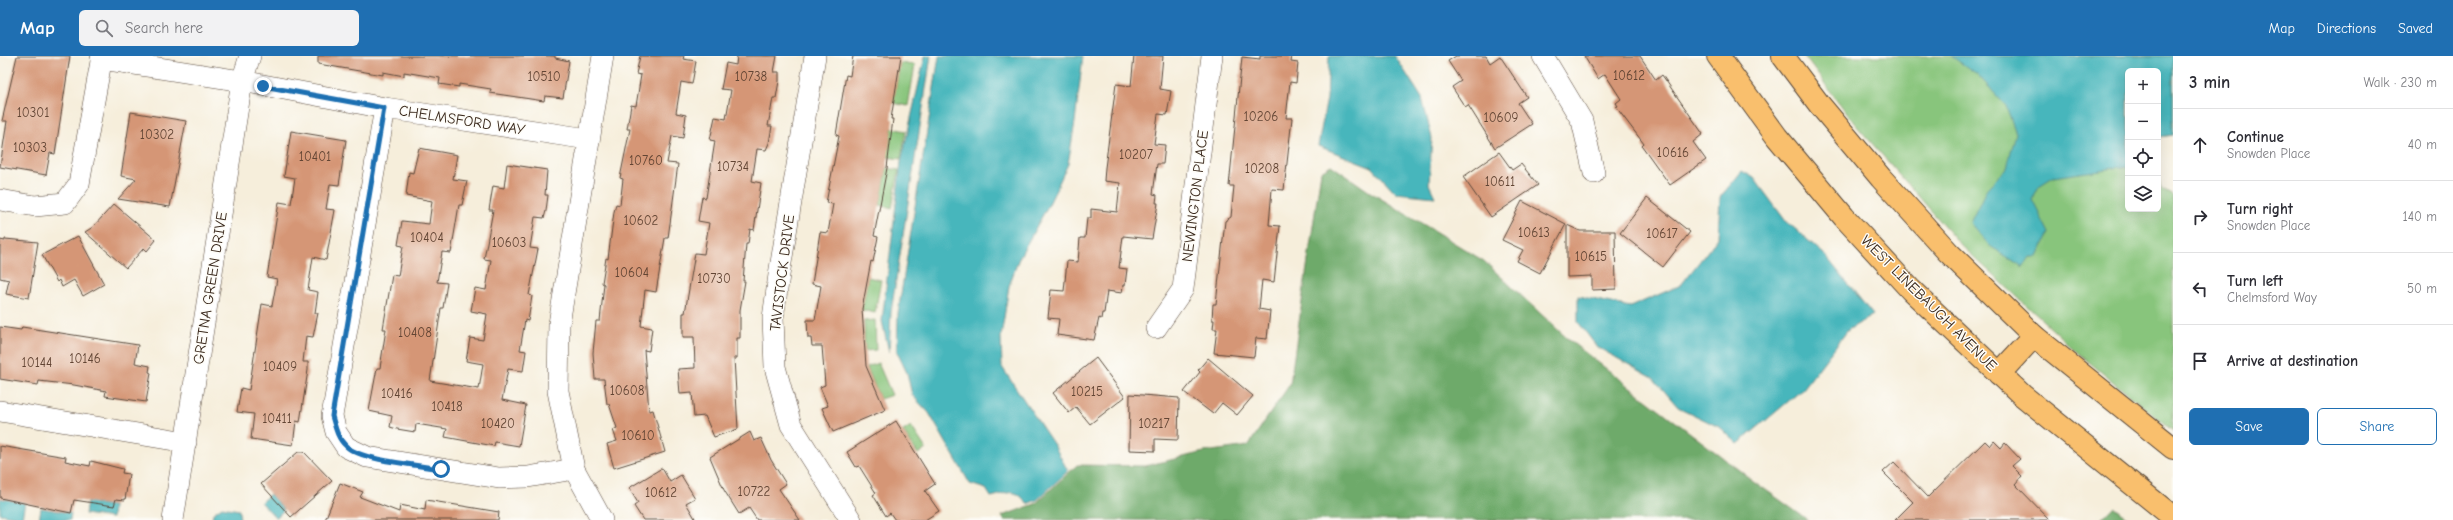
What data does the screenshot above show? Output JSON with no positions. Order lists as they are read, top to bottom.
{
  "streets": {
    "main road": ["WEST LINEBAUGH AVENUE"],
    "street": [
      "CHELMSFORD WAY",
      "NEWINGTON PLACE",
      "TAVISTOCK DRIVE",
      "GRETNA GREEN DRIVE"
    ]
  },
  "crossings": [
    ["CHELMSFORD WAY", "GRETNA GREEN DRIVE"]
  ],
  "house_numbers": [
    "10612",
    "10510",
    "10738",
    "10301",
    "10206",
    "10609",
    "10302",
    "10303",
    "10616",
    "10207",
    "10401",
    "10760",
    "10734",
    "10208",
    "10611",
    "10602",
    "10613",
    "10617",
    "10404",
    "10603",
    "10615",
    "10604",
    "10730",
    "10408",
    "10146",
    "10144",
    "10409",
    "10608",
    "10215",
    "10416",
    "10418",
    "10411",
    "10420",
    "10217",
    "10610",
    "10722",
    "10612"
  ],
  "page": {
    "header": "Map",
    "search": "Search here",
    "nav": ["Map", "Directions", "Saved"],
    "heading": ["3 min", "Walk · 230 m"],
    "map_buttons": ["+", "−"],
    "list": [
      ["Continue", "Snowden Place", "40 m"],
      ["Turn right", "Snowden Place", "140 m"],
      ["Turn left", "Chelmsford Way", "50 m"],
      "Arrive at destination"
    ],
    "buttons": ["Save", "Share"]
  }
}
